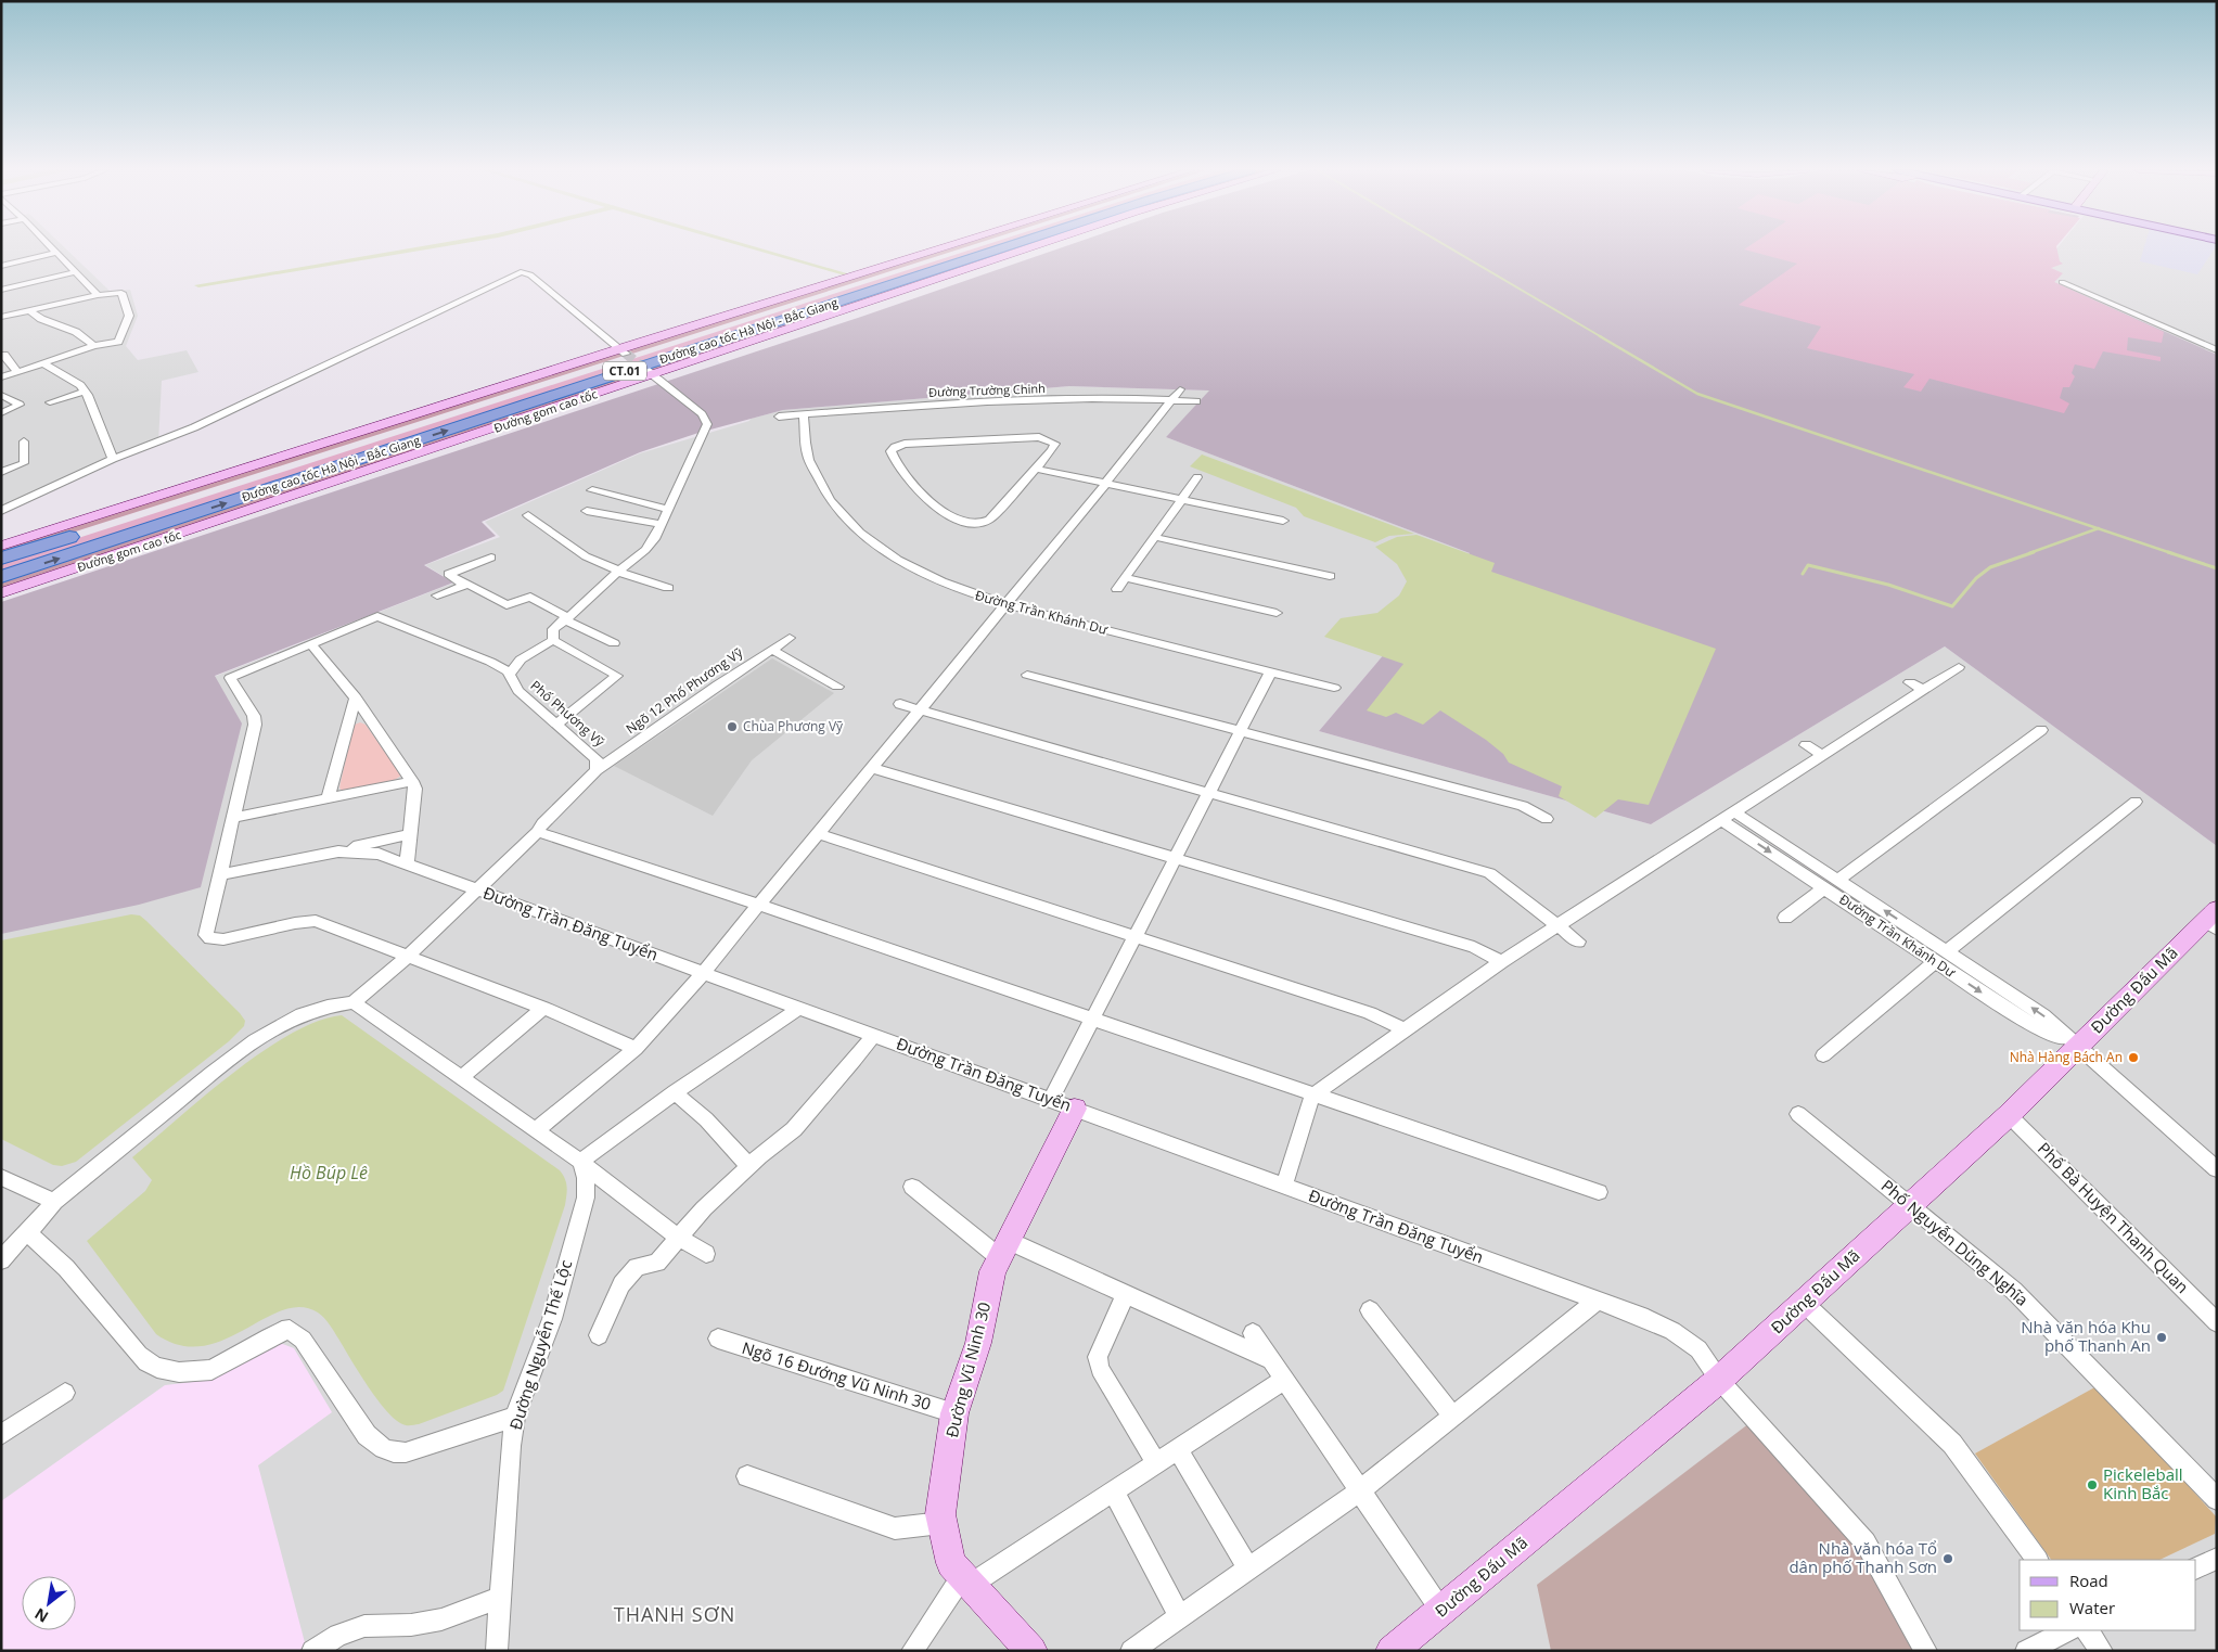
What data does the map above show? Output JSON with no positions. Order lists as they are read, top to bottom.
{
  "streets": {
    "highway": ["Đường cao tốc Hà Nội - Bắc Giang", "CT.01"],
    "main road": ["Đường gom cao tốc", "Đường Đấu Mã", "Đường Vũ Ninh 30"],
    "street": [
      "Đường Trường Chinh",
      "Đường Trần Khánh Dư",
      "Ngõ 12 Phố Phương Vỹ",
      "Phố Phương Vỹ",
      "Đường Trần Đăng Tuyển",
      "Phố Bà Huyện Thanh Quan",
      "Phố Nguyễn Dũng Nghĩa",
      "Đường Nguyễn Thế Lộc",
      "Ngõ 16 Đướng Vũ Ninh 30"
    ]
  },
  "crossings": [
    ["Đường Trường Chinh", "Đường Trần Khánh Dư"],
    ["Đường Trần Khánh Dư", "Đường Đấu Mã"],
    ["Ngõ 12 Phố Phương Vỹ", "Phố Phương Vỹ"],
    ["Đường Trần Đăng Tuyển", "Đường Đấu Mã"],
    ["Đường Trần Đăng Tuyển", "Đường Vũ Ninh 30"],
    ["Đường Đấu Mã", "Phố Bà Huyện Thanh Quan"],
    ["Đường Đấu Mã", "Phố Nguyễn Dũng Nghĩa"],
    ["Đường Vũ Ninh 30", "Ngõ 16 Đướng Vũ Ninh 30"]
  ],
  "districts": ["THANH SƠN"],
  "water": ["Hồ Búp Lê"],
  "places": [
    "Chùa Phương Vỹ",
    "Nhà Hàng Bách An",
    "Nhà văn hóa Khu phố Thanh An",
    "Pickeleball Kinh Bắc",
    "Nhà văn hóa Tổ dân phố Thanh Sơn"
  ],
  "legend": ["Road", "Water"],
  "north": "bottom left"
}
